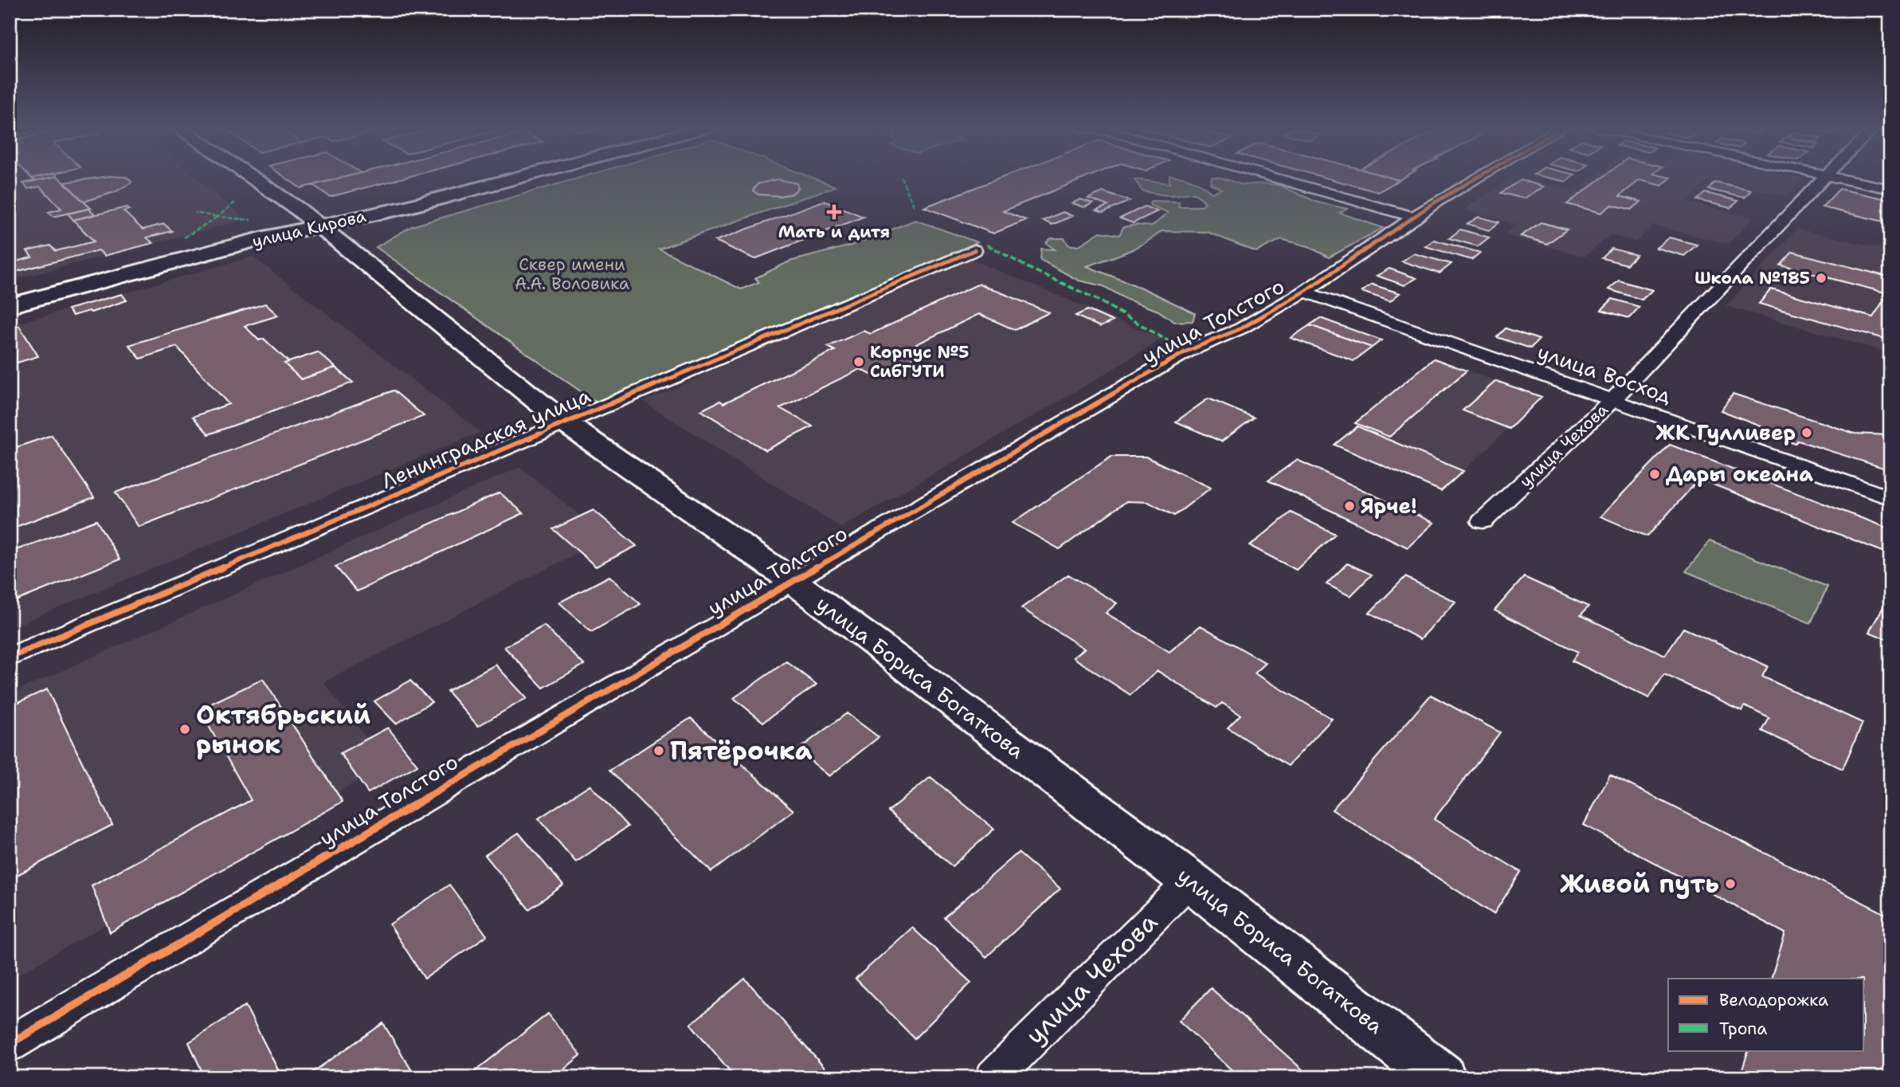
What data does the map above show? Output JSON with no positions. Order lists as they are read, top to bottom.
{
  "streets": {
    "main road": ["улица Кирова", "улица Бориса Богаткова"],
    "street": [
      "улица Толстого",
      "улица Восход",
      "Ленинградская улица",
      "улица Чехова"
    ]
  },
  "crossings": [
    ["улица Кирова", "улица Бориса Богаткова"],
    ["улица Толстого", "улица Восход"],
    ["улица Толстого", "улица Бориса Богаткова"],
    ["улица Восход", "улица Чехова"],
    ["Ленинградская улица", "улица Бориса Богаткова"],
    ["улица Чехова", "улица Бориса Богаткова"]
  ],
  "parks": ["Cквер имени А.А. Воловика"],
  "places": {
    "health": ["Мать и дитя"],
    "other": [
      "Школа №185",
      "Корпус №5 СибГУТИ",
      "ЖК Гулливер",
      "Дары океана",
      "Ярче!",
      "Октябрьский рынок",
      "Пятёрочка",
      "Живой путь"
    ]
  },
  "legend": ["Велодорожка", "Тропа"]
}
